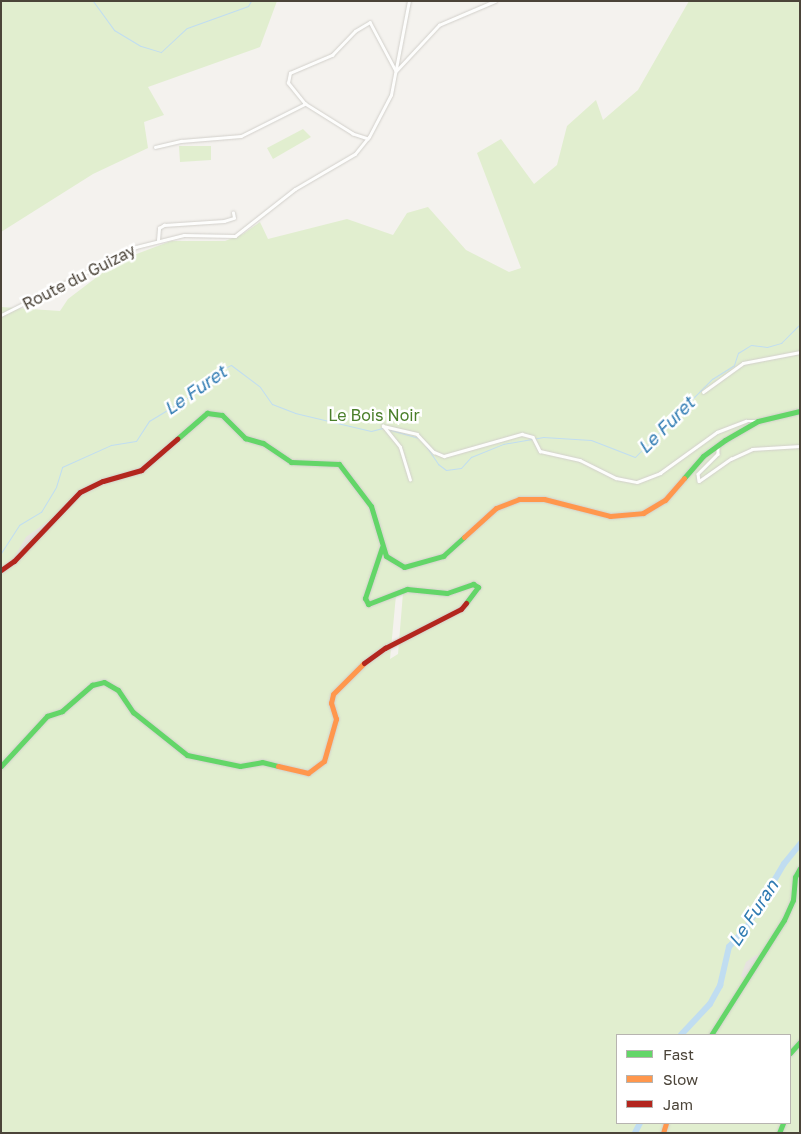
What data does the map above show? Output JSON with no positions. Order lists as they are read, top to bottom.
{
  "streets": {
    "street": ["Route du Guizay"]
  },
  "water": ["Le Furet", "Le Furan"],
  "parks": ["Le Bois Noir"],
  "legend": ["Fast", "Slow", "Jam"]
}
